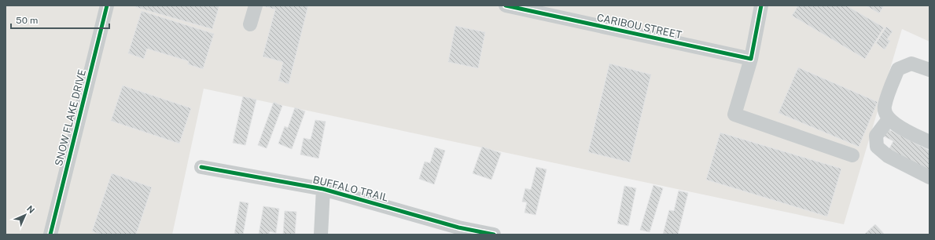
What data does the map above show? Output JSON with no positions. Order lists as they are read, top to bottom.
{
  "streets": {
    "street": ["CARIBOU STREET", "SNOW FLAKE DRIVE", "BUFFALO TRAIL"]
  },
  "scale_bar": "50 m",
  "north": "top right"
}
